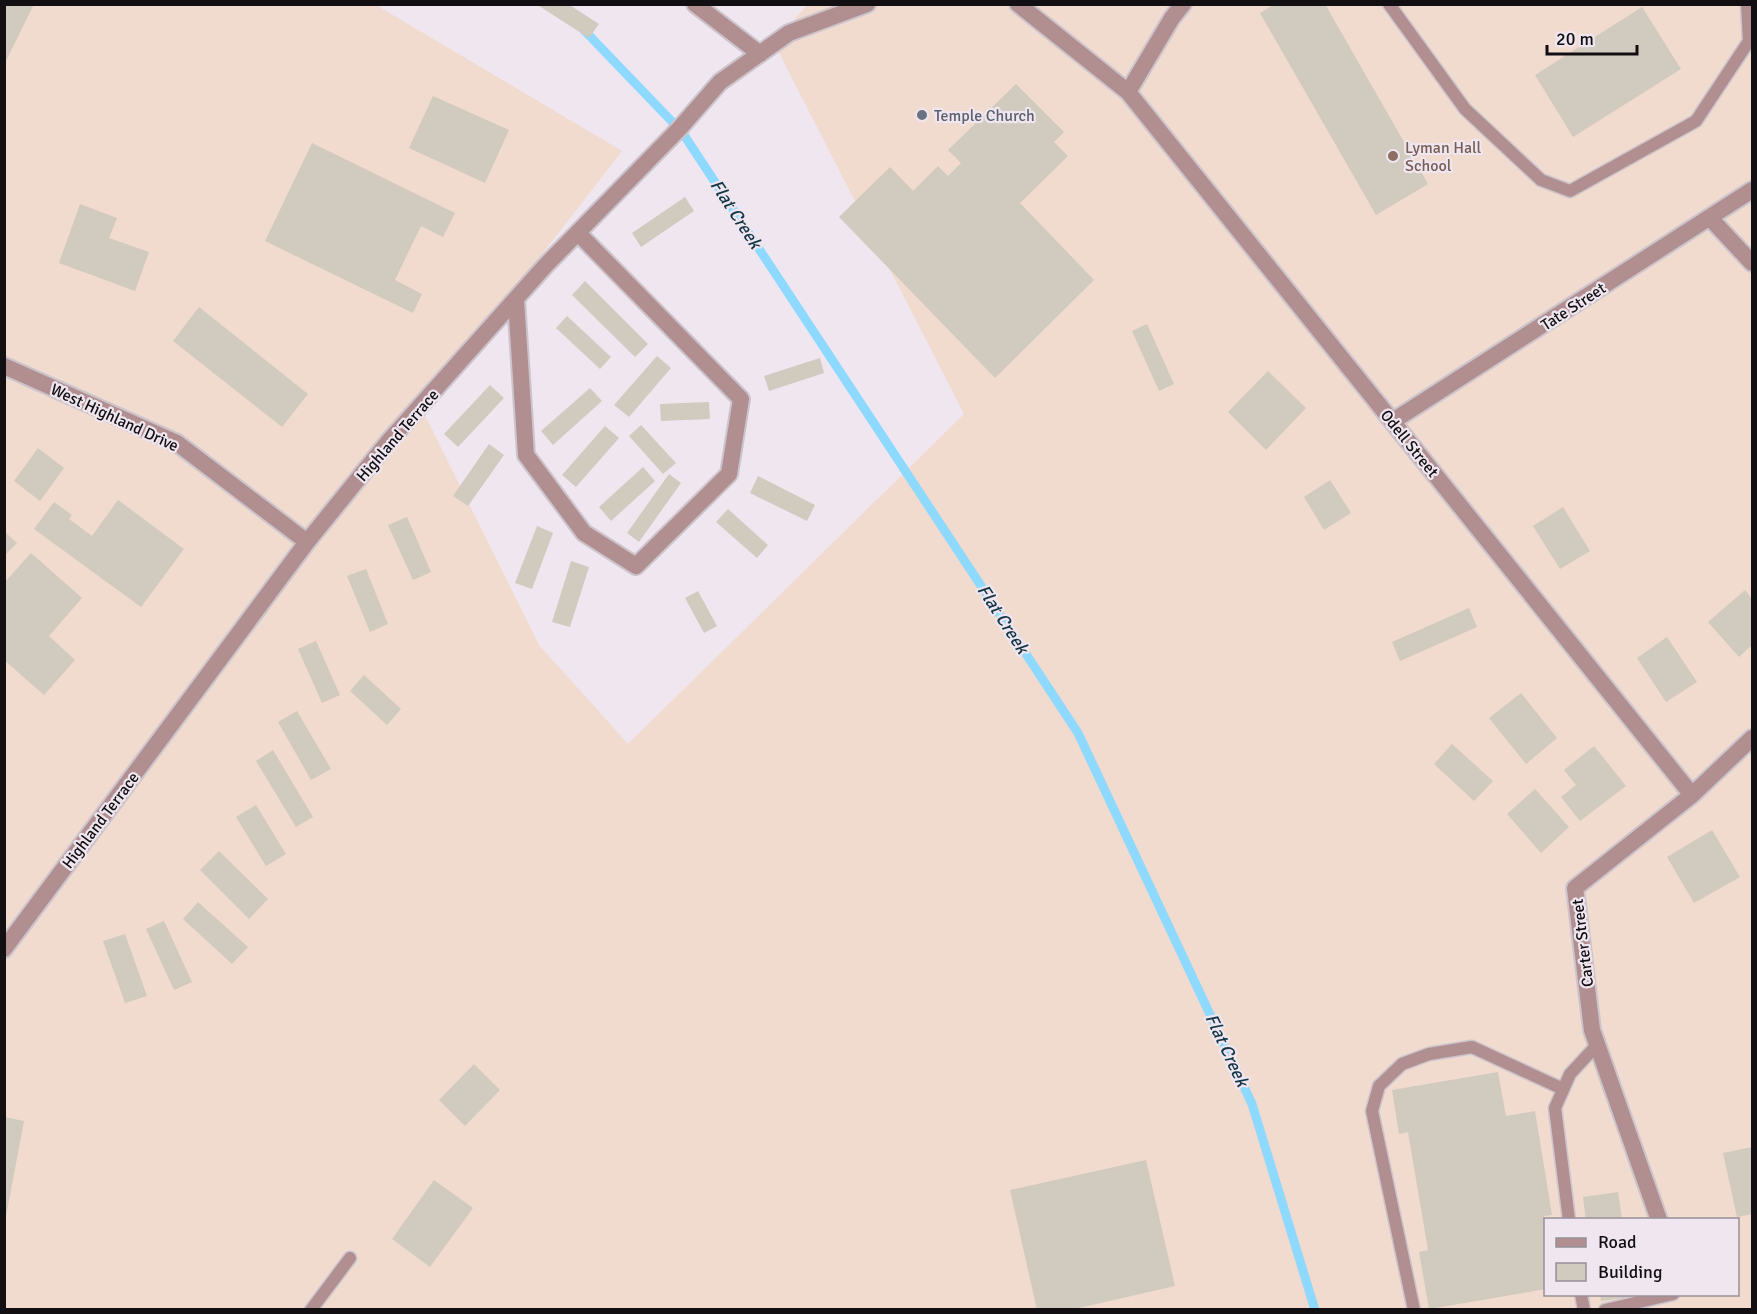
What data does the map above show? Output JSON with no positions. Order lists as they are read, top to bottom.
{
  "streets": {
    "street": [
      "Tate Street",
      "West Highland Drive",
      "Highland Terrace",
      "Odell Street",
      "Carter Street"
    ]
  },
  "crossings": [
    ["Tate Street", "Odell Street"],
    ["West Highland Drive", "Highland Terrace"],
    ["Odell Street", "Carter Street"]
  ],
  "water": ["Flat Creek"],
  "places": ["Temple Church", "Lyman Hall School"],
  "legend": ["Road", "Building"],
  "scale_bar": "20 m"
}
